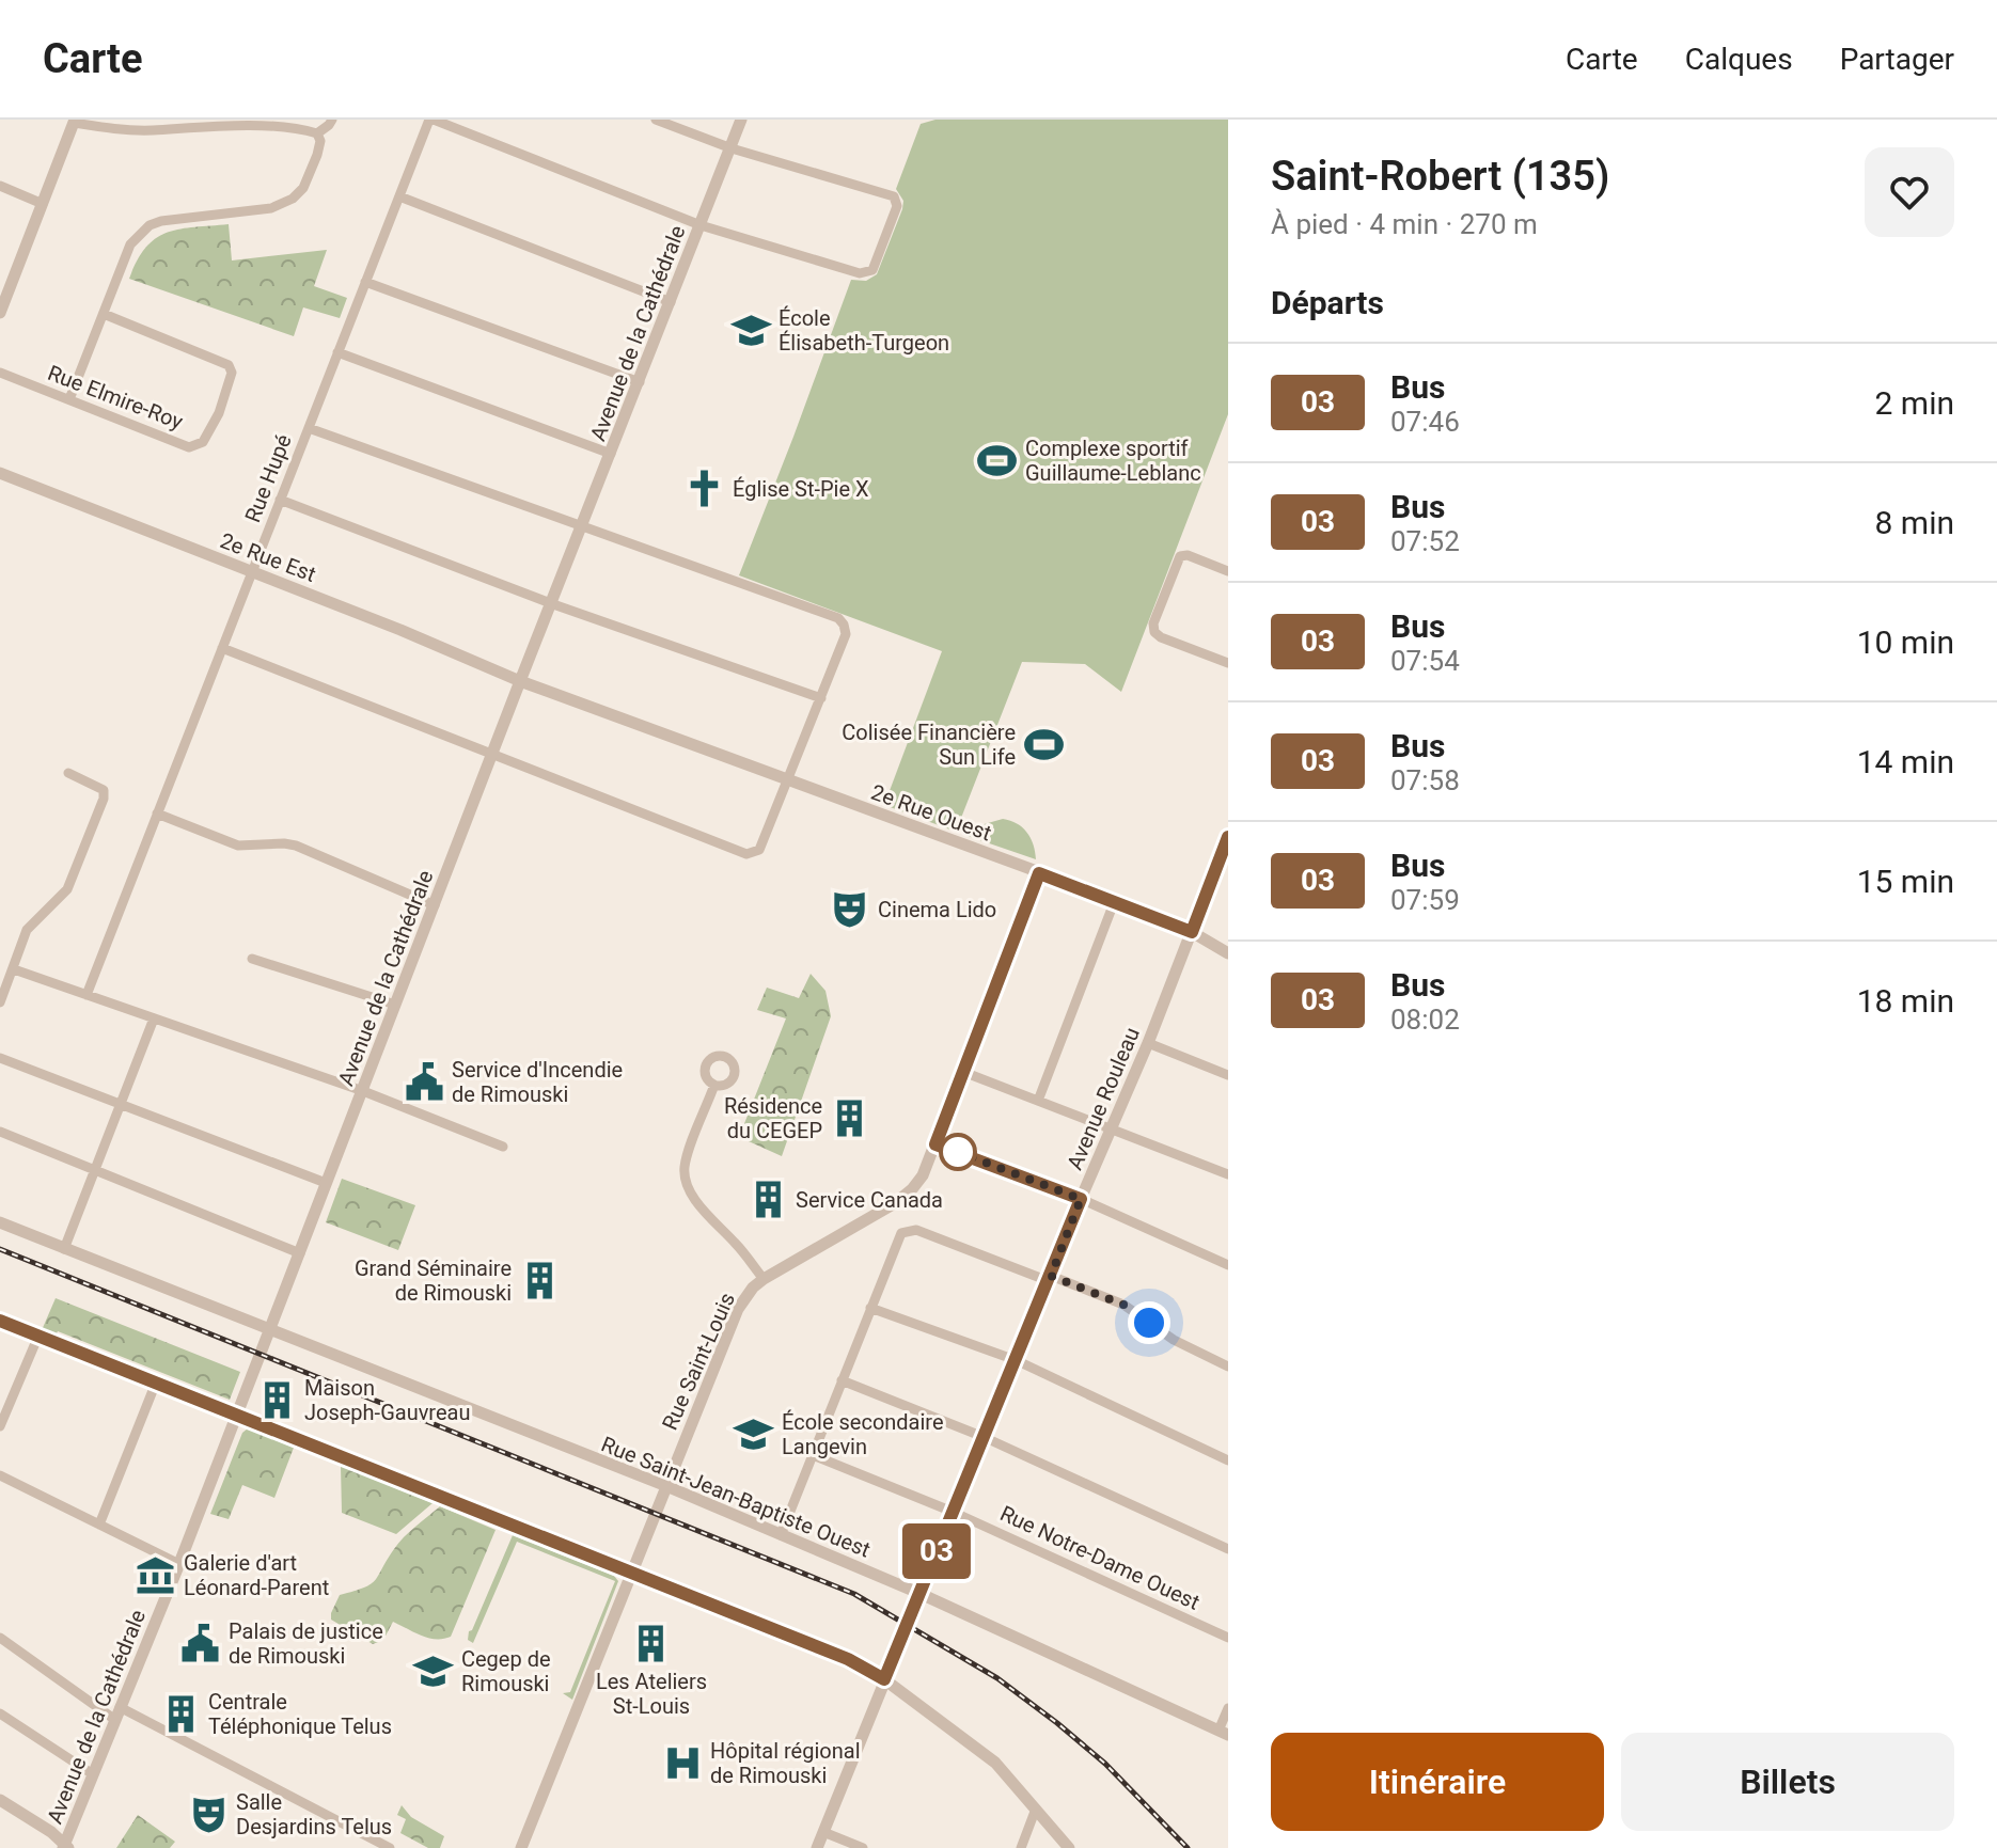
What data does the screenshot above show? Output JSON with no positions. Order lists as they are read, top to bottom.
{
  "streets": {
    "street": [
      "Avenue de la Cathédrale",
      "Rue Elmire-Roy",
      "Rue Hupé",
      "2e Rue Est",
      "2e Rue Ouest",
      "Avenue Rouleau",
      "Rue Saint-Louis",
      "Rue Saint-Jean-Baptiste Ouest",
      "Rue Notre-Dame Ouest"
    ]
  },
  "crossings": [
    ["Avenue de la Cathédrale", "2e Rue Est"],
    ["Avenue de la Cathédrale", "2e Rue Ouest"],
    ["Avenue de la Cathédrale", "Rue Saint-Jean-Baptiste Ouest"],
    ["Rue Hupé", "2e Rue Est"],
    ["2e Rue Est", "2e Rue Ouest"],
    ["2e Rue Ouest", "Avenue Rouleau"],
    ["2e Rue Ouest", "Rue Saint-Louis"],
    ["Avenue Rouleau", "Rue Saint-Jean-Baptiste Ouest"],
    ["Avenue Rouleau", "Rue Notre-Dame Ouest"],
    ["Rue Saint-Louis", "Rue Saint-Jean-Baptiste Ouest"]
  ],
  "places": {
    "school or university": ["École Élisabeth-Turgeon", "École secondaire Langevin", "Cegep de Rimouski"],
    "sports": ["Complexe sportif Guillaume-Leblanc", "Colisée Financière Sun Life"],
    "church": ["Église St-Pie X"],
    "theatre": ["Cinema Lido", "Salle Desjardins Telus"],
    "public building": ["Service d'Incendie de Rimouski", "Palais de justice de Rimouski"],
    "building": [
      "Résidence du CEGEP",
      "Service Canada",
      "Grand Séminaire de Rimouski",
      "Maison Joseph-Gauvreau",
      "Les Ateliers St-Louis",
      "Centrale Téléphonique Telus"
    ],
    "museum": ["Galerie d'art Léonard-Parent"],
    "hospital": ["Hôpital régional de Rimouski"]
  },
  "lines": ["bus line 03"],
  "page": {
    "header": "Carte",
    "nav": ["Carte", "Calques", "Partager"],
    "on_map": "03",
    "heading": [
      ["Saint-Robert (135)", "À pied · 4 min · 270 m"],
      "Départs"
    ],
    "list": [
      {
        "mark": "03",
        "name": "Bus",
        "note": "07:46",
        "value": "2 min"
      },
      {
        "mark": "03",
        "name": "Bus",
        "note": "07:52",
        "value": "8 min"
      },
      {
        "mark": "03",
        "name": "Bus",
        "note": "07:54",
        "value": "10 min"
      },
      {
        "mark": "03",
        "name": "Bus",
        "note": "07:58",
        "value": "14 min"
      },
      {
        "mark": "03",
        "name": "Bus",
        "note": "07:59",
        "value": "15 min"
      },
      {
        "mark": "03",
        "name": "Bus",
        "note": "08:02",
        "value": "18 min"
      }
    ],
    "buttons": ["Itinéraire", "Billets"]
  }
}
